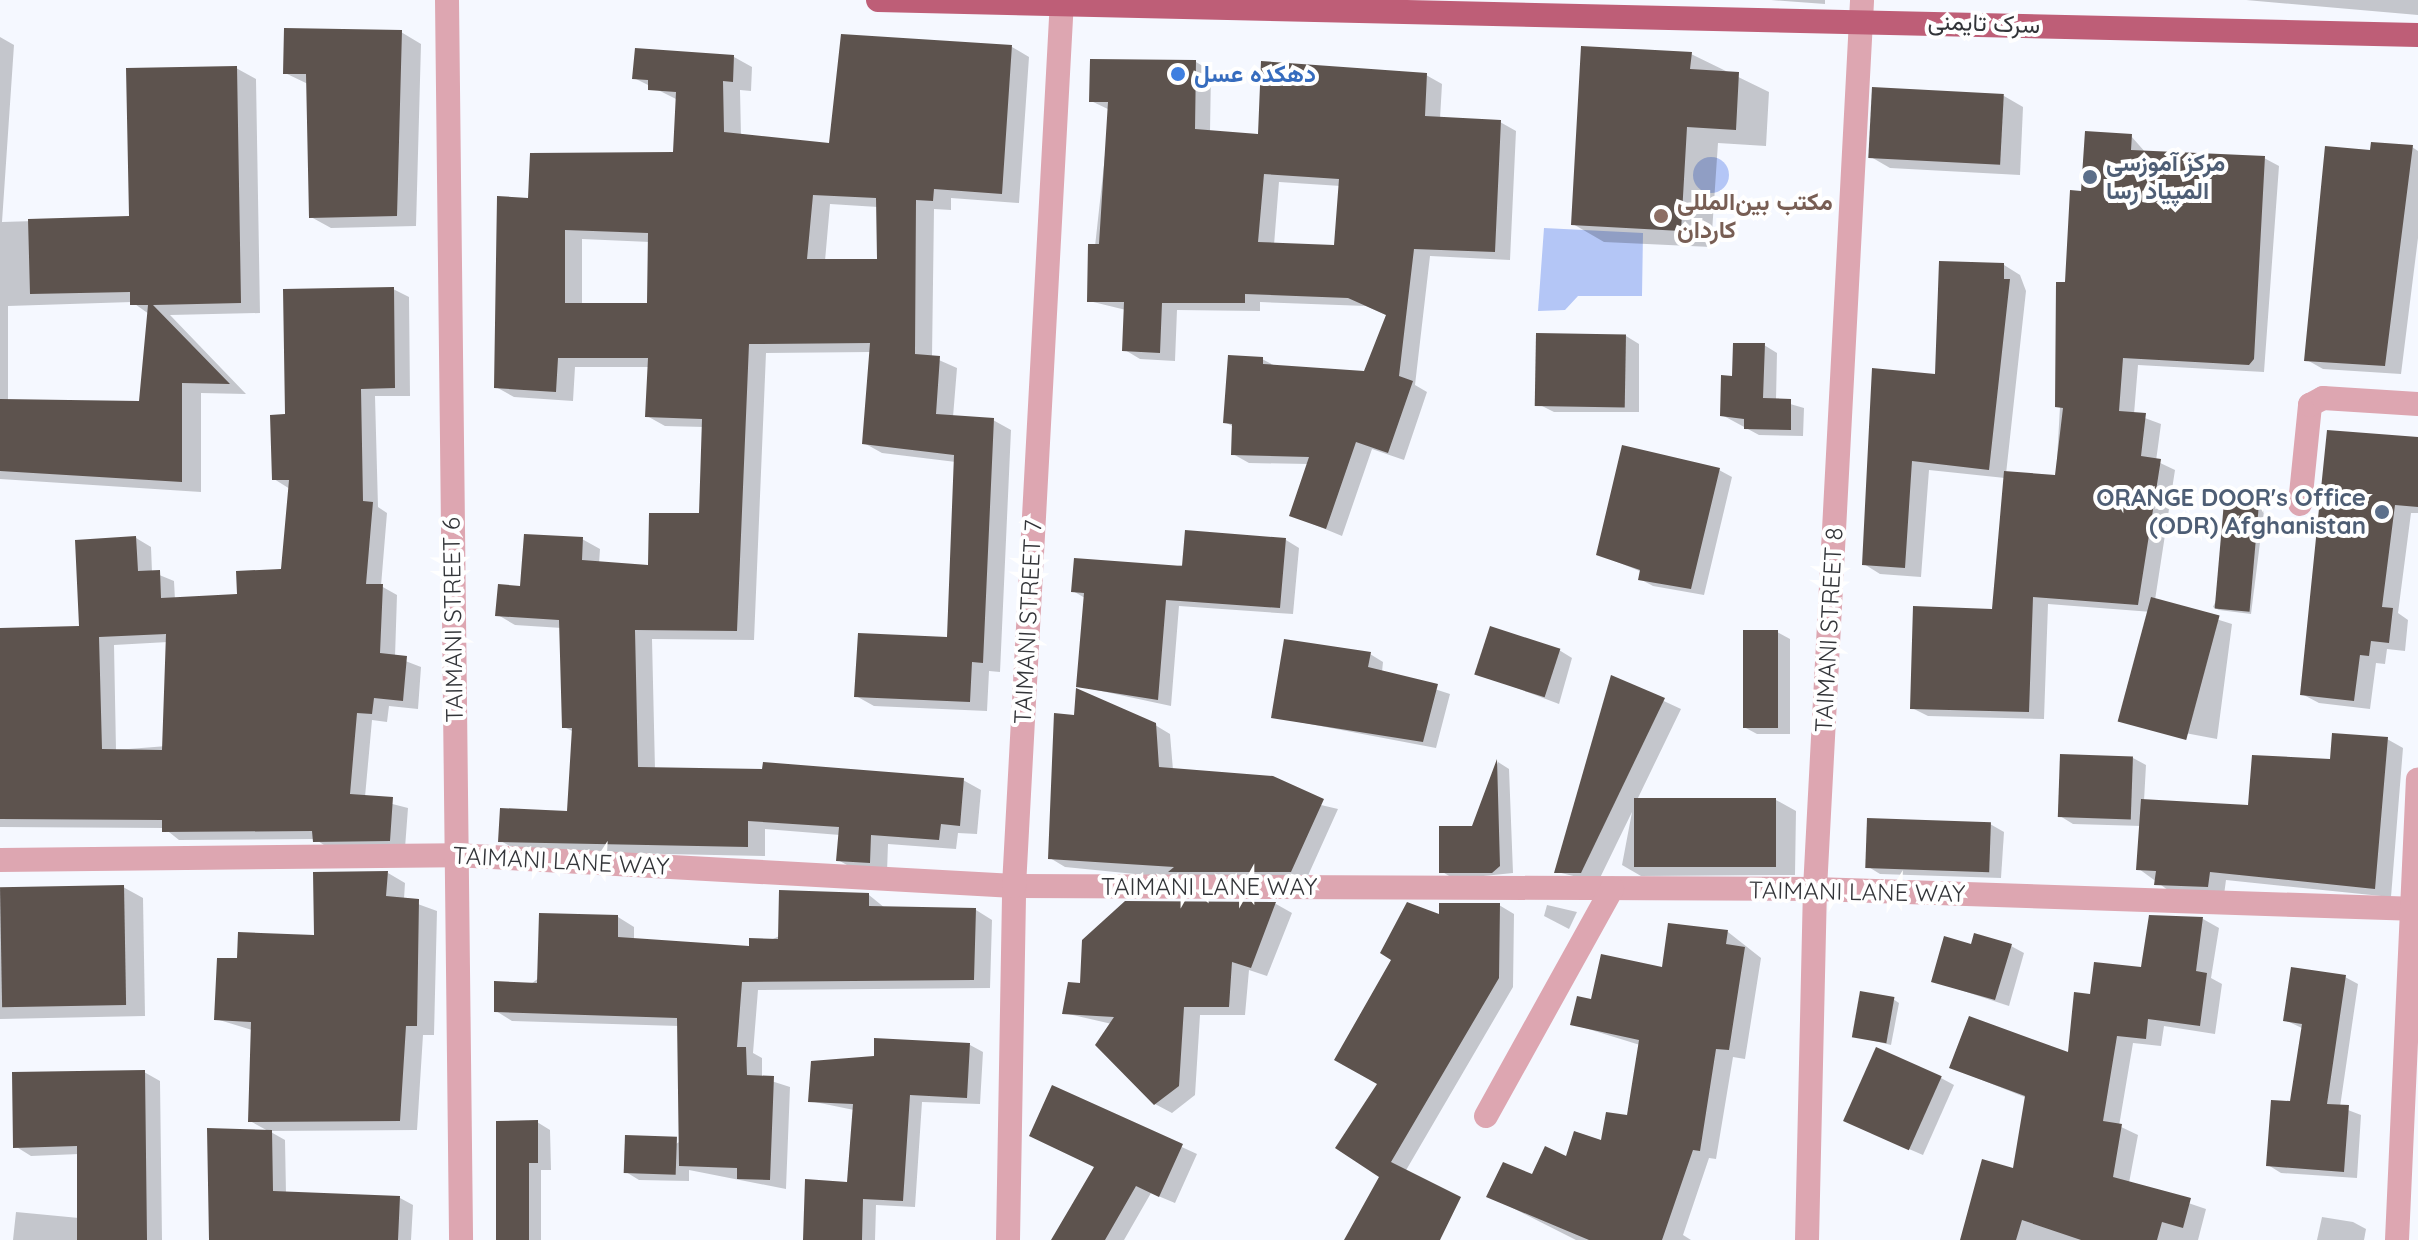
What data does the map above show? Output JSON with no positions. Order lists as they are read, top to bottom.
{
  "streets": {
    "main road": ["سرک تایمنی"],
    "street": [
      "TAIMANI STREET 6",
      "TAIMANI STREET 7",
      "TAIMANI STREET 8",
      "TAIMANI LANE WAY"
    ]
  },
  "crossings": [
    ["سرک تایمنی", "TAIMANI STREET 7"],
    ["سرک تایمنی", "TAIMANI STREET 8"],
    ["TAIMANI STREET 6", "TAIMANI LANE WAY"],
    ["TAIMANI STREET 7", "TAIMANI LANE WAY"],
    ["TAIMANI STREET 8", "TAIMANI LANE WAY"]
  ],
  "places": [
    "دهکده عسل",
    "مرکز آموزسی المپیاد رسا",
    "مکتب بین‌المللی کاردان",
    "ORANGE DOOR's Office (ODR) Afghanistan"
  ]
}
